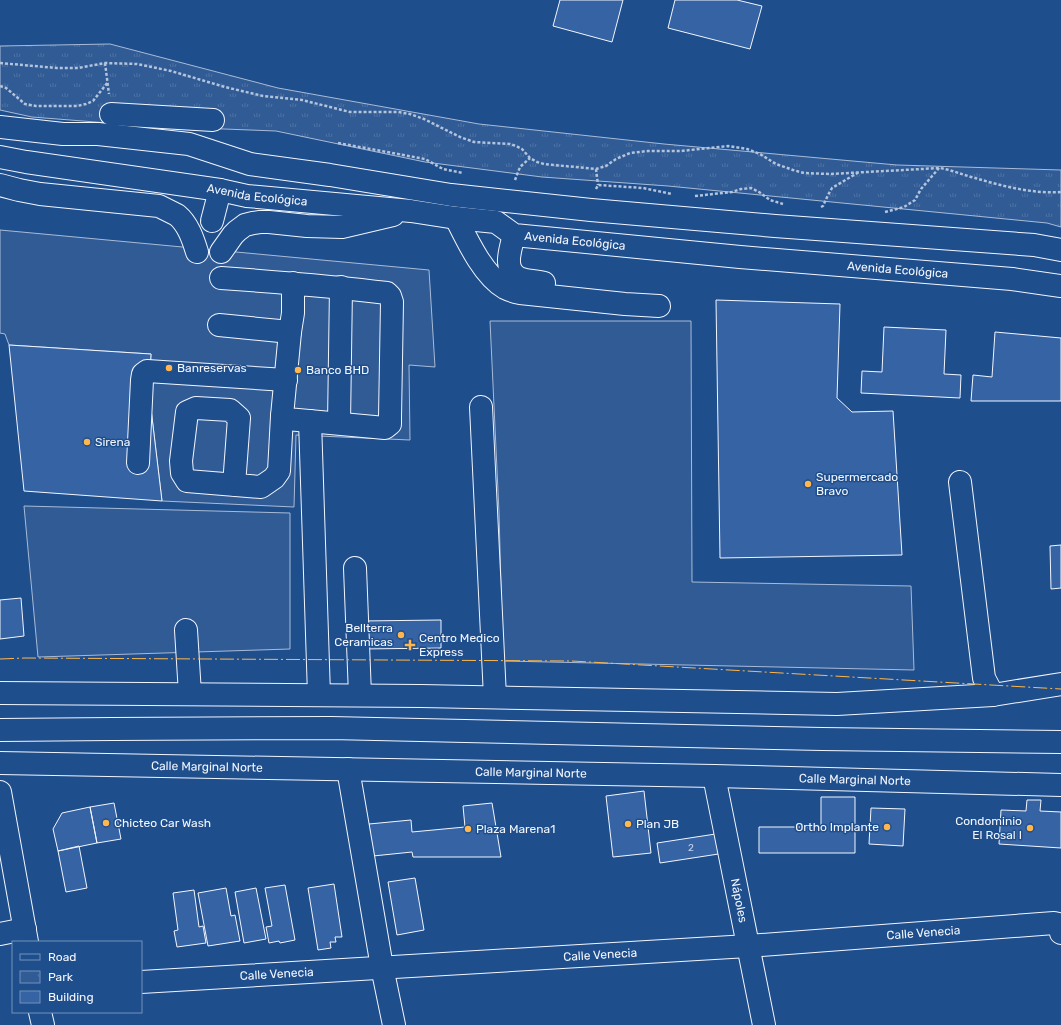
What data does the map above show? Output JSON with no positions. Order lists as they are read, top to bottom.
{
  "streets": {
    "main road": [
      "Avenida Ecológica",
      "Calle Marginal Norte",
      "Nápoles",
      "Calle Venecia"
    ]
  },
  "crossings": [
    ["Calle Marginal Norte", "Nápoles"],
    ["Nápoles", "Calle Venecia"]
  ],
  "places": {
    "other": [
      "Banreservas",
      "Banco BHD",
      "Sirena",
      "Supermercado Bravo",
      "Bellterra Ceramicas",
      "Chicteo Car Wash",
      "Plan JB",
      "Ortho Implante",
      "Condominio El Rosal I",
      "Plaza Marena1"
    ],
    "health": ["Centro Medico Express"]
  },
  "house_numbers": ["2"],
  "legend": ["Road", "Park", "Building"]
}
